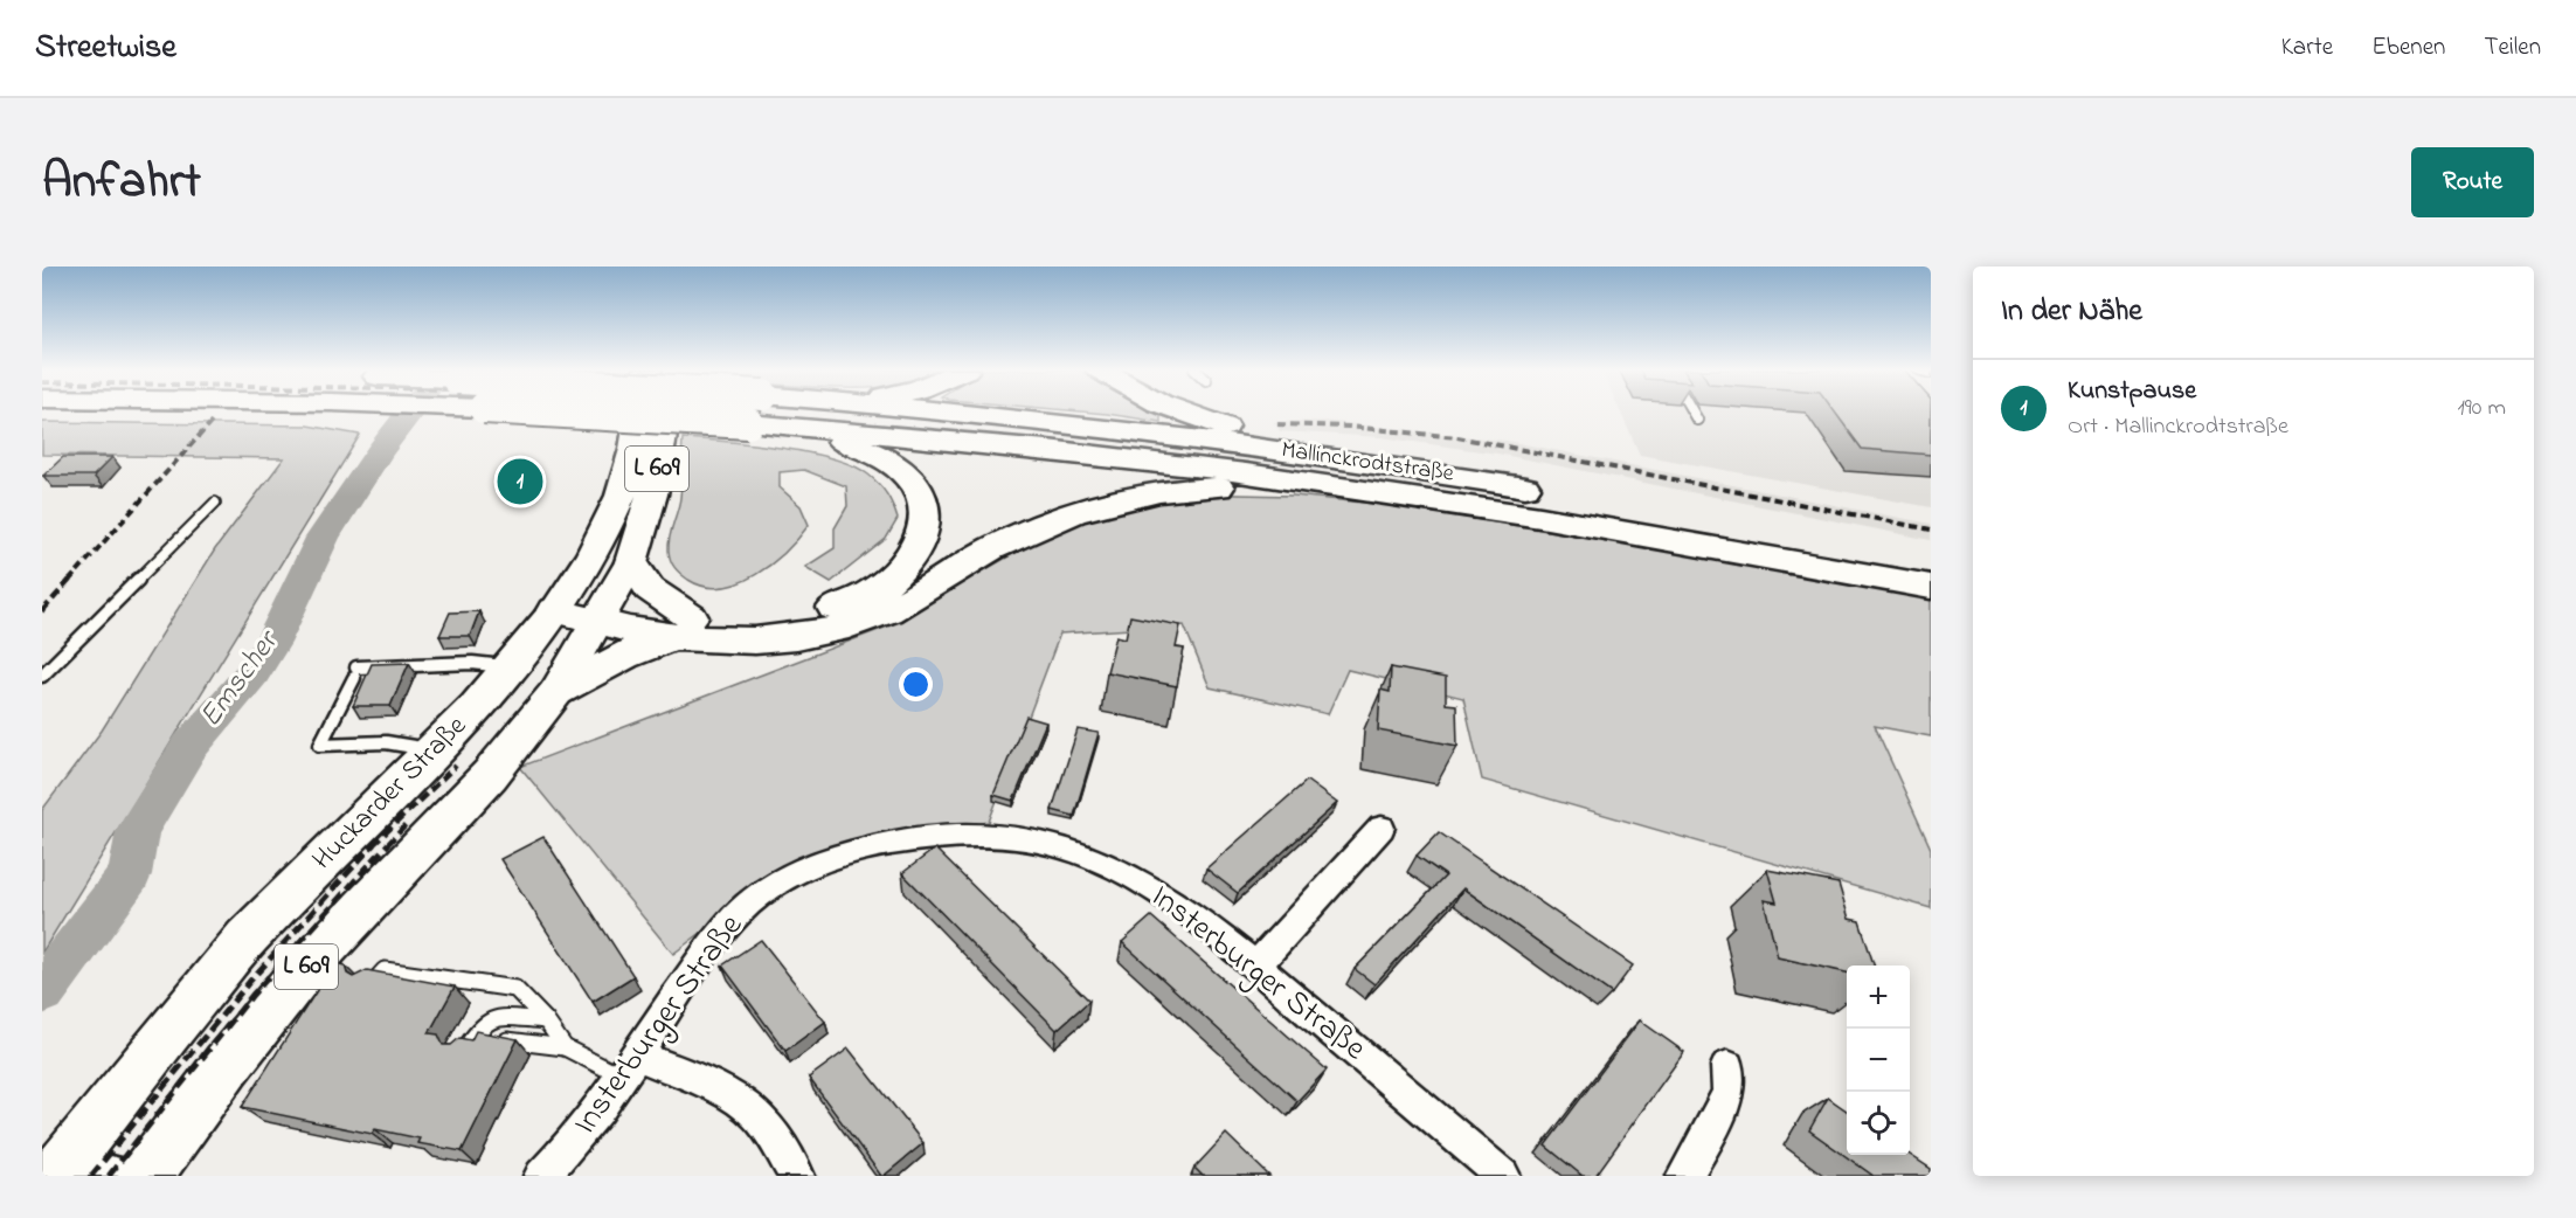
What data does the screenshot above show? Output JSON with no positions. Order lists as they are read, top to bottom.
{
  "streets": {
    "main road": ["Mallinckrodtstraße", "L 609", "Huckarder Straße"],
    "street": ["Insterburger Straße"]
  },
  "water": ["Emscher"],
  "page": {
    "header": "Streetwise",
    "nav": ["Karte", "Ebenen", "Teilen"],
    "title": "Anfahrt",
    "buttons": "Route",
    "heading": "In der Nähe",
    "list": [
      {
        "mark": "1",
        "name": "Kunstpause",
        "note": "Ort · Mallinckrodtstraße",
        "value": "190 m"
      }
    ],
    "pins": "1",
    "map_buttons": ["+", "−"]
  }
}
